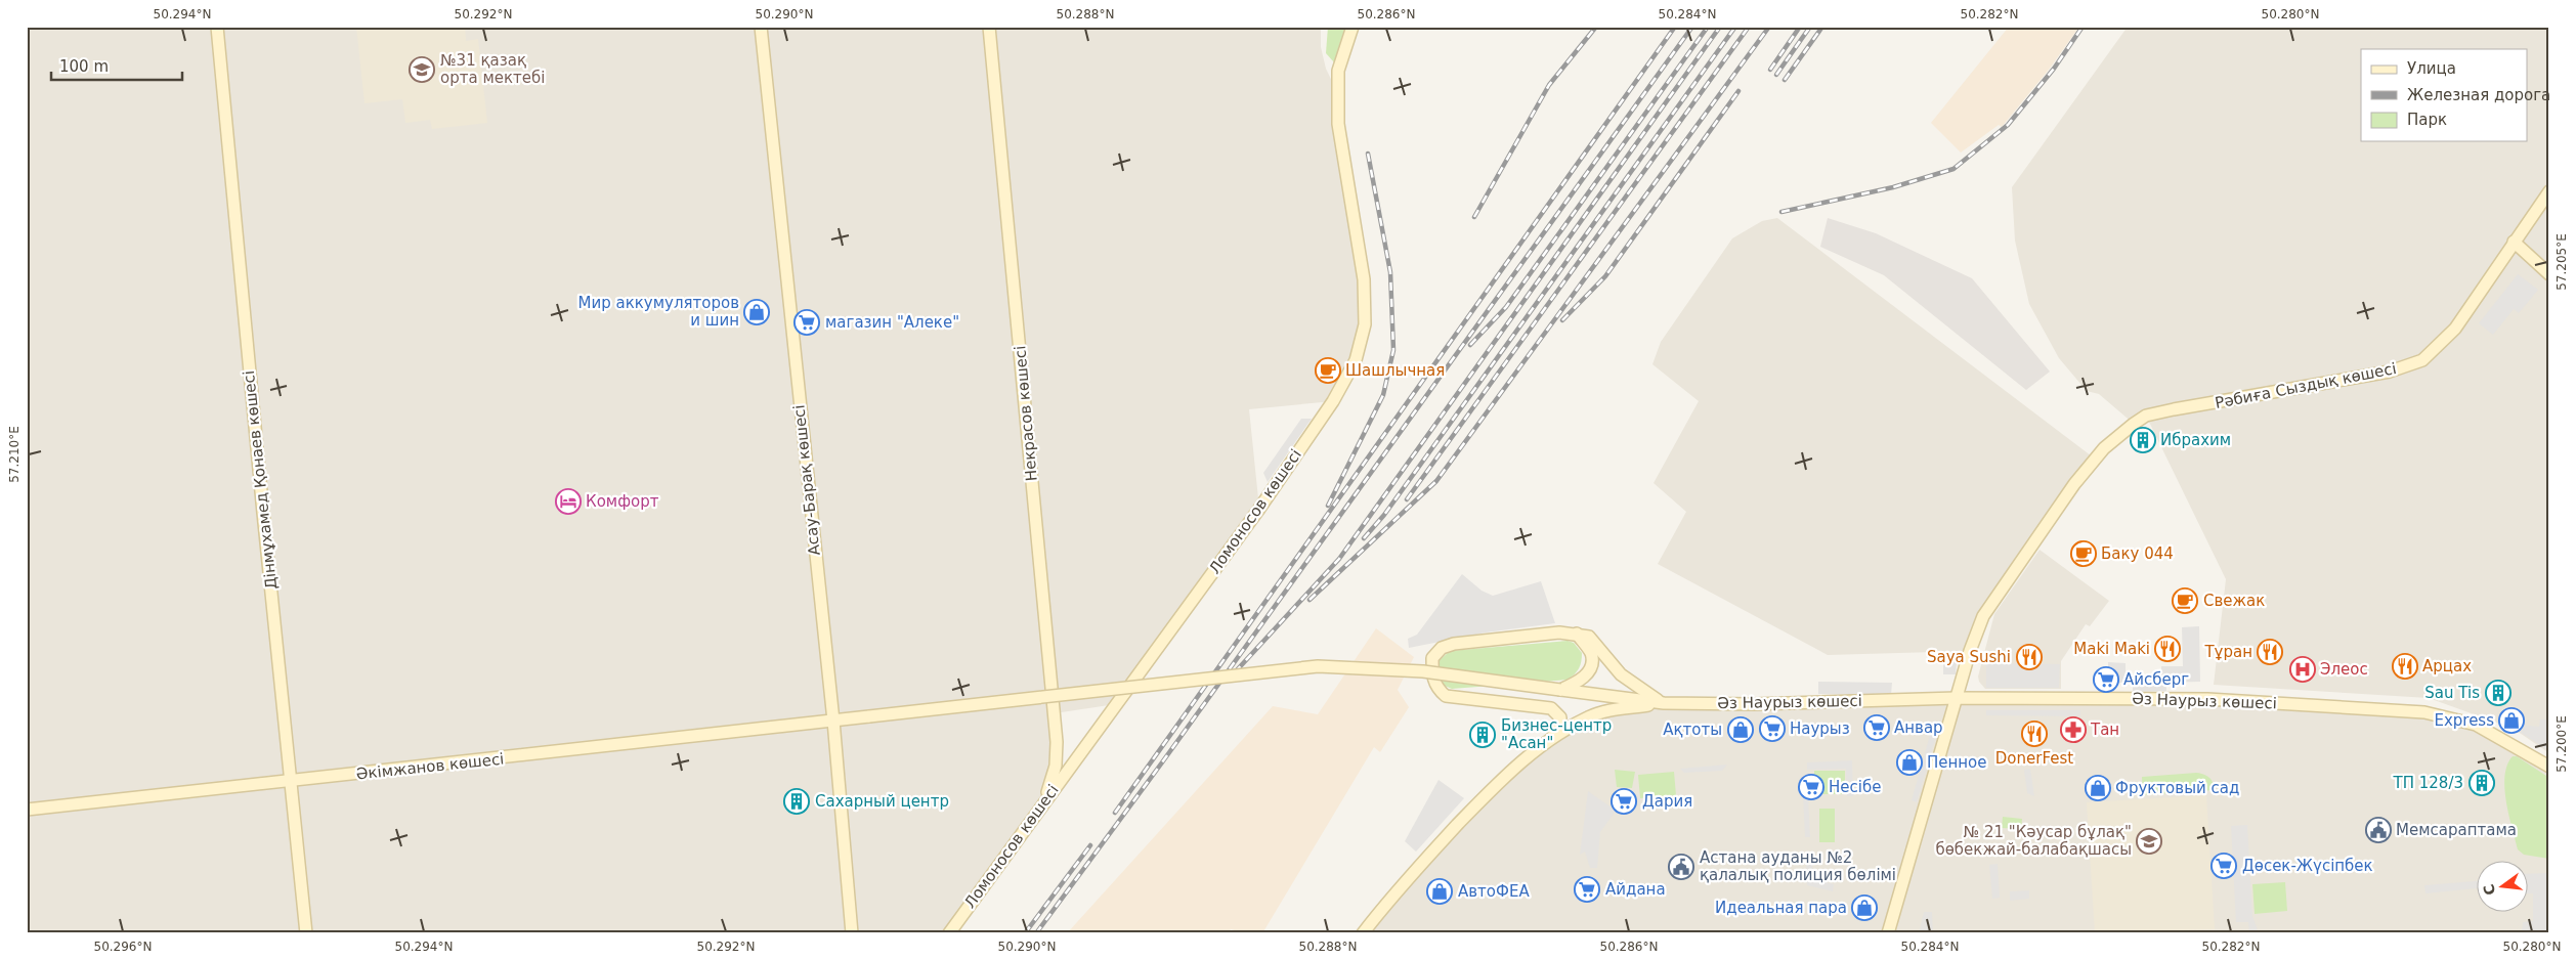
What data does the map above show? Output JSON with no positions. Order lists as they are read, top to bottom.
{
  "streets": {
    "street": [
      "Рәбиға Сыздық көшесі",
      "Некрасов көшесі",
      "Дінмұхамед Қонаев көшесі",
      "Асау-Барақ көшесі",
      "Ломоносов көшесі",
      "Әз Наурыз көшесі",
      "Әкімжанов көшесі"
    ]
  },
  "crossings": [
    ["Рәбиға Сыздық көшесі", "Әз Наурыз көшесі"],
    ["Некрасов көшесі", "Ломоносов көшесі"],
    ["Дінмұхамед Қонаев көшесі", "Әкімжанов көшесі"],
    ["Асау-Барақ көшесі", "Әкімжанов көшесі"],
    ["Әз Наурыз көшесі", "Әкімжанов көшесі"]
  ],
  "places": {
    "school or university": ["№31 қазақ орта мектебі", "№ 21 \"Кәусар бұлақ\" бөбекжай-балабақшасы"],
    "shop": [
      "Мир аккумуляторов и шин",
      "Express",
      "Ақтоты",
      "Пенное",
      "Фруктовый сад",
      "АвтоФЕА",
      "Идеальная пара"
    ],
    "supermarket": [
      "магазин \"Алеке\"",
      "Айсберг",
      "Анвар",
      "Наурыз",
      "Несібе",
      "Дария",
      "Дөсек-Жүсіпбек",
      "Айдана"
    ],
    "cafe": ["Шашлычная", "Баку 044", "Свежак"],
    "building": [
      "Ибрахим",
      "Sau Tis",
      "Бизнес-центр \"Асан\"",
      "ТП 128/3",
      "Сахарный центр"
    ],
    "hotel": ["Комфорт"],
    "restaurant": [
      "Maki Maki",
      "Тұран",
      "Saya Sushi",
      "Арцах",
      "DonerFest"
    ],
    "hospital": ["Элеос"],
    "pharmacy": ["Тан"],
    "public building": ["Мемсараптама", "Астана ауданы №2 қалалық полиция бөлімі"]
  },
  "legend": ["Улица", "Железная дорога", "Парк"],
  "scale_bar": "100 m",
  "north": "left",
  "coordinates": [
    "50.294°N",
    "50.292°N",
    "50.290°N",
    "50.288°N",
    "50.286°N",
    "50.284°N",
    "50.282°N",
    "50.280°N",
    "57.205°E",
    "57.210°E",
    "57.200°E",
    "50.296°N"
  ]
}
